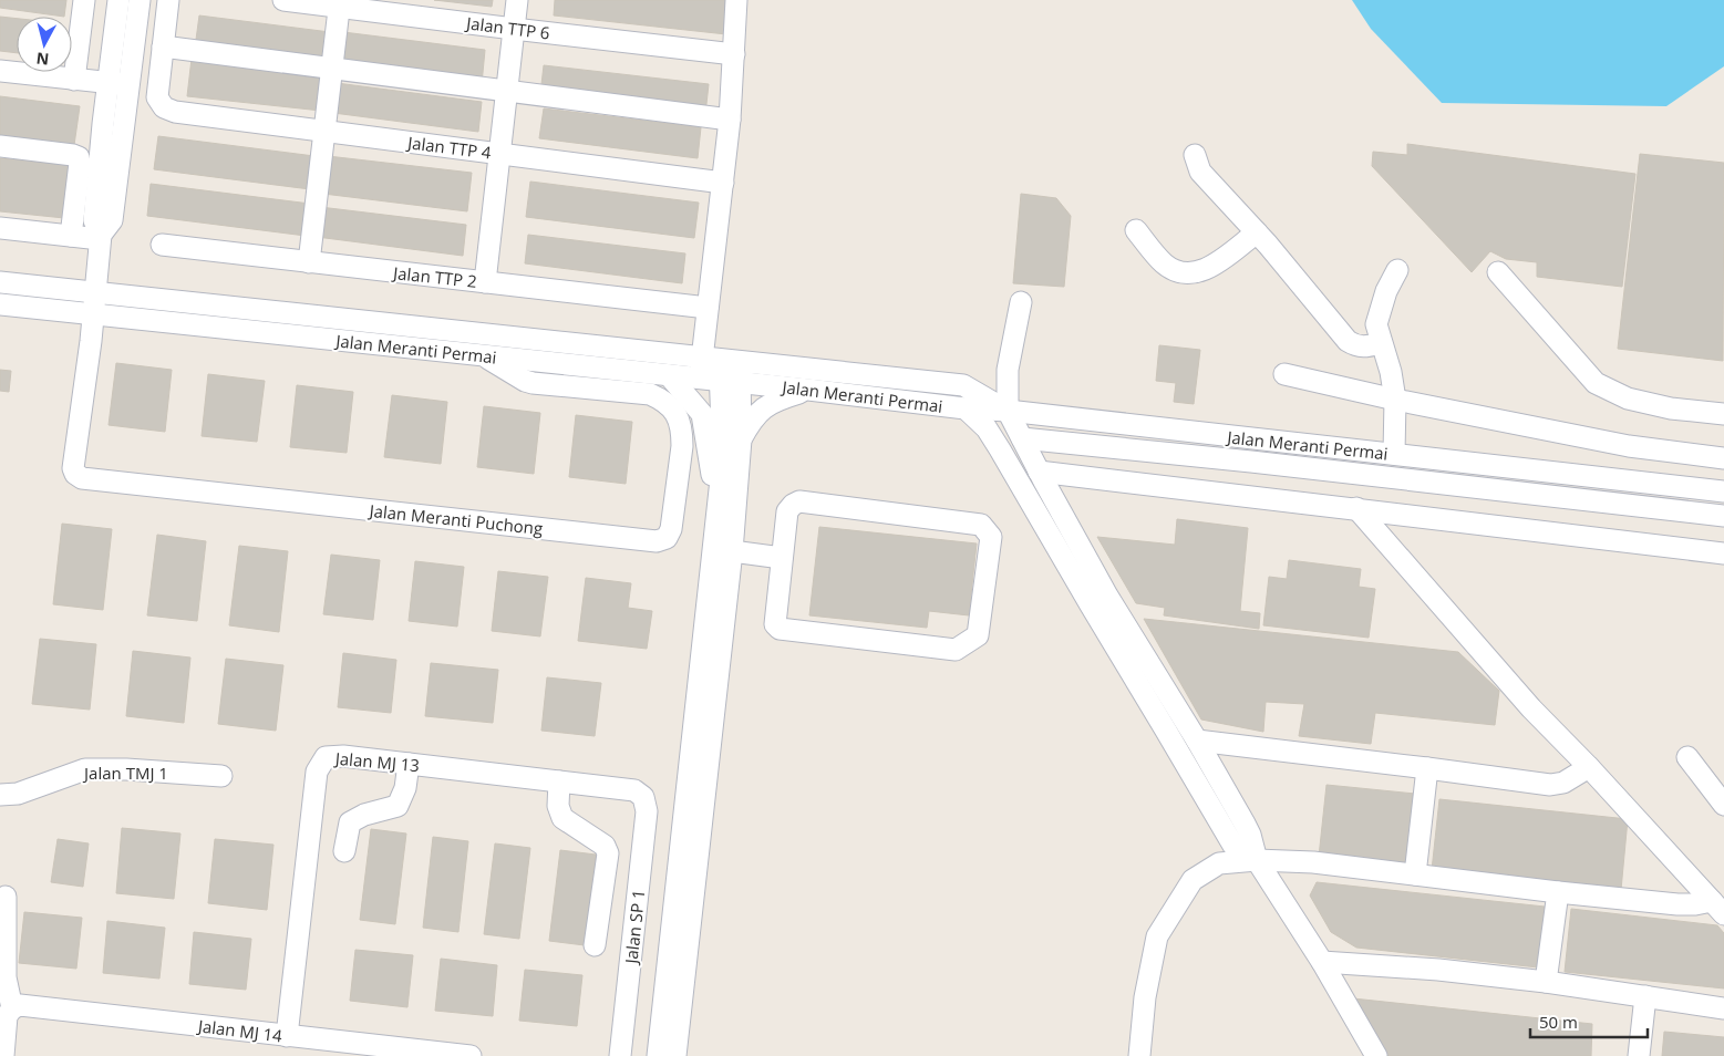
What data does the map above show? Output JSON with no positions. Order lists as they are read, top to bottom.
{
  "streets": {
    "street": [
      "Jalan TTP 6",
      "Jalan TTP 4",
      "Jalan TTP 2",
      "Jalan Meranti Permai",
      "Jalan Meranti Puchong",
      "Jalan MJ 13",
      "Jalan TMJ 1",
      "Jalan SP 1",
      "Jalan MJ 14"
    ]
  },
  "crossings": [
    ["Jalan Meranti Permai", "Jalan Meranti Puchong"],
    ["Jalan MJ 13", "Jalan SP 1"],
    ["Jalan MJ 13", "Jalan MJ 14"]
  ],
  "scale_bar": "50 m",
  "north": "bottom"
}
